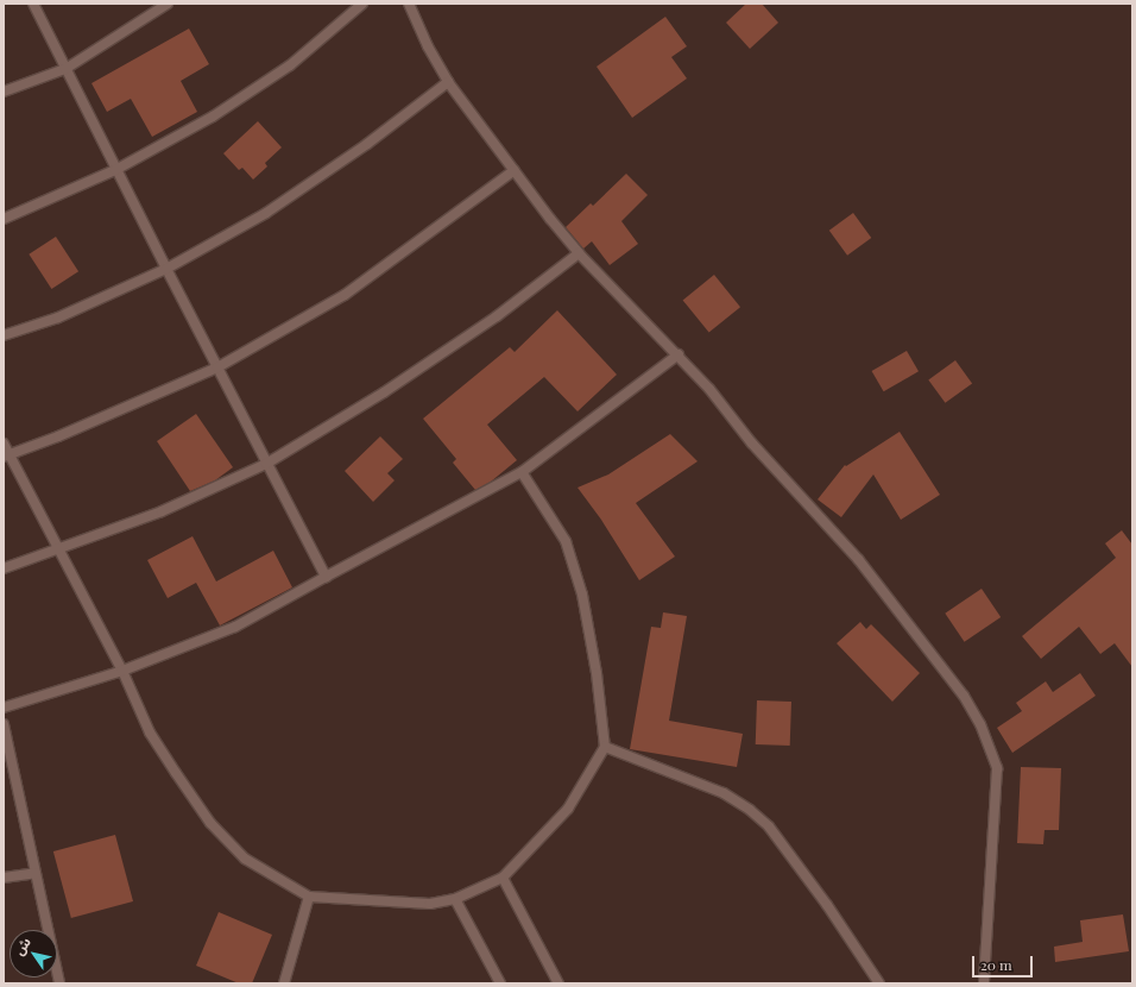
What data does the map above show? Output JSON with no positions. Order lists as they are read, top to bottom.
{
  "scale_bar": "20 m",
  "north": "top left"
}
